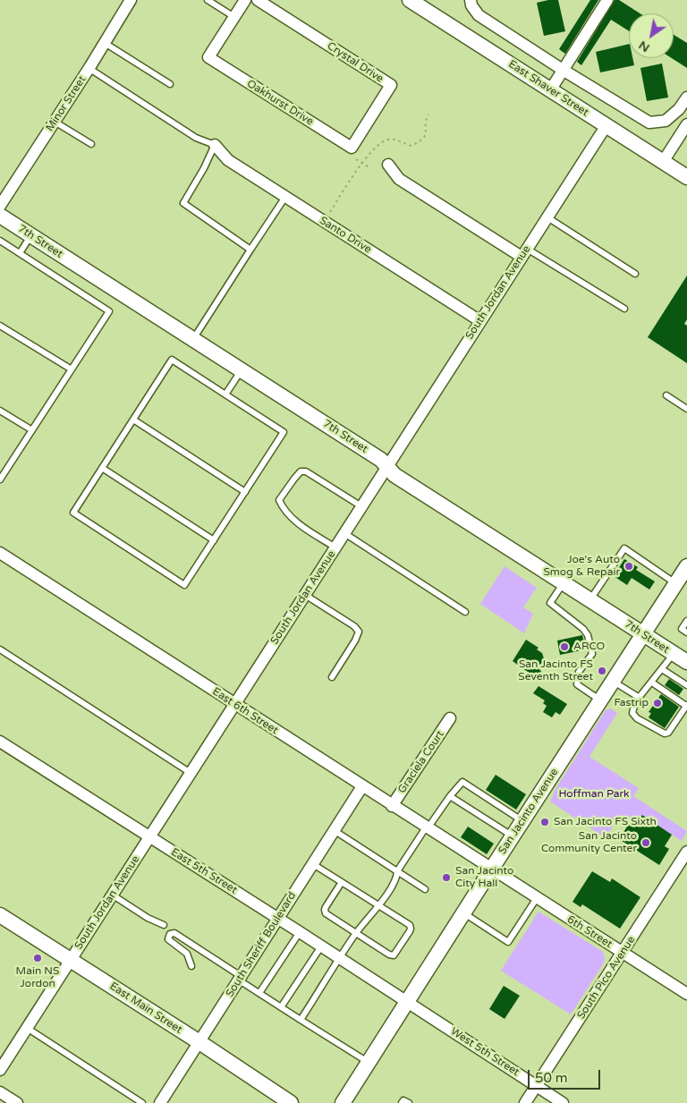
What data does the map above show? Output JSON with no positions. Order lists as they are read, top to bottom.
{
  "streets": {
    "street": [
      "Crystal Drive",
      "East Shaver Street",
      "Oakhurst Drive",
      "Minor Street",
      "Santo Drive",
      "7th Street",
      "South Jordan Avenue",
      "East 6th Street",
      "Graciela Court",
      "San Jacinto Avenue",
      "East 5th Street",
      "6th Street",
      "South Sheriff Boulevard",
      "South Pico Avenue",
      "East Main Street",
      "West 5th Street"
    ]
  },
  "crossings": [
    ["Crystal Drive", "Oakhurst Drive"],
    ["East Shaver Street", "South Jordan Avenue"],
    ["Santo Drive", "South Jordan Avenue"],
    ["7th Street", "South Jordan Avenue"],
    ["7th Street", "San Jacinto Avenue"],
    ["South Jordan Avenue", "East 6th Street"],
    ["South Jordan Avenue", "East 5th Street"],
    ["South Jordan Avenue", "East Main Street"],
    ["East 6th Street", "Graciela Court"],
    ["East 6th Street", "San Jacinto Avenue"],
    ["East 6th Street", "6th Street"],
    ["East 6th Street", "South Sheriff Boulevard"],
    ["San Jacinto Avenue", "East 5th Street"],
    ["San Jacinto Avenue", "6th Street"],
    ["San Jacinto Avenue", "West 5th Street"],
    ["East 5th Street", "South Sheriff Boulevard"],
    ["East 5th Street", "West 5th Street"],
    ["6th Street", "South Pico Avenue"],
    ["South Sheriff Boulevard", "East Main Street"],
    ["South Pico Avenue", "West 5th Street"]
  ],
  "parks": ["Hoffman Park"],
  "places": [
    "Joe's Auto Smog & Repair",
    "ARCO",
    "San Jacinto FS Seventh Street",
    "Fastrip",
    "San Jacinto FS Sixth",
    "San Jacinto Community Center",
    "San Jacinto City Hall",
    "Main NS Jordon"
  ],
  "scale_bar": "50 m",
  "north": "bottom left"
}
